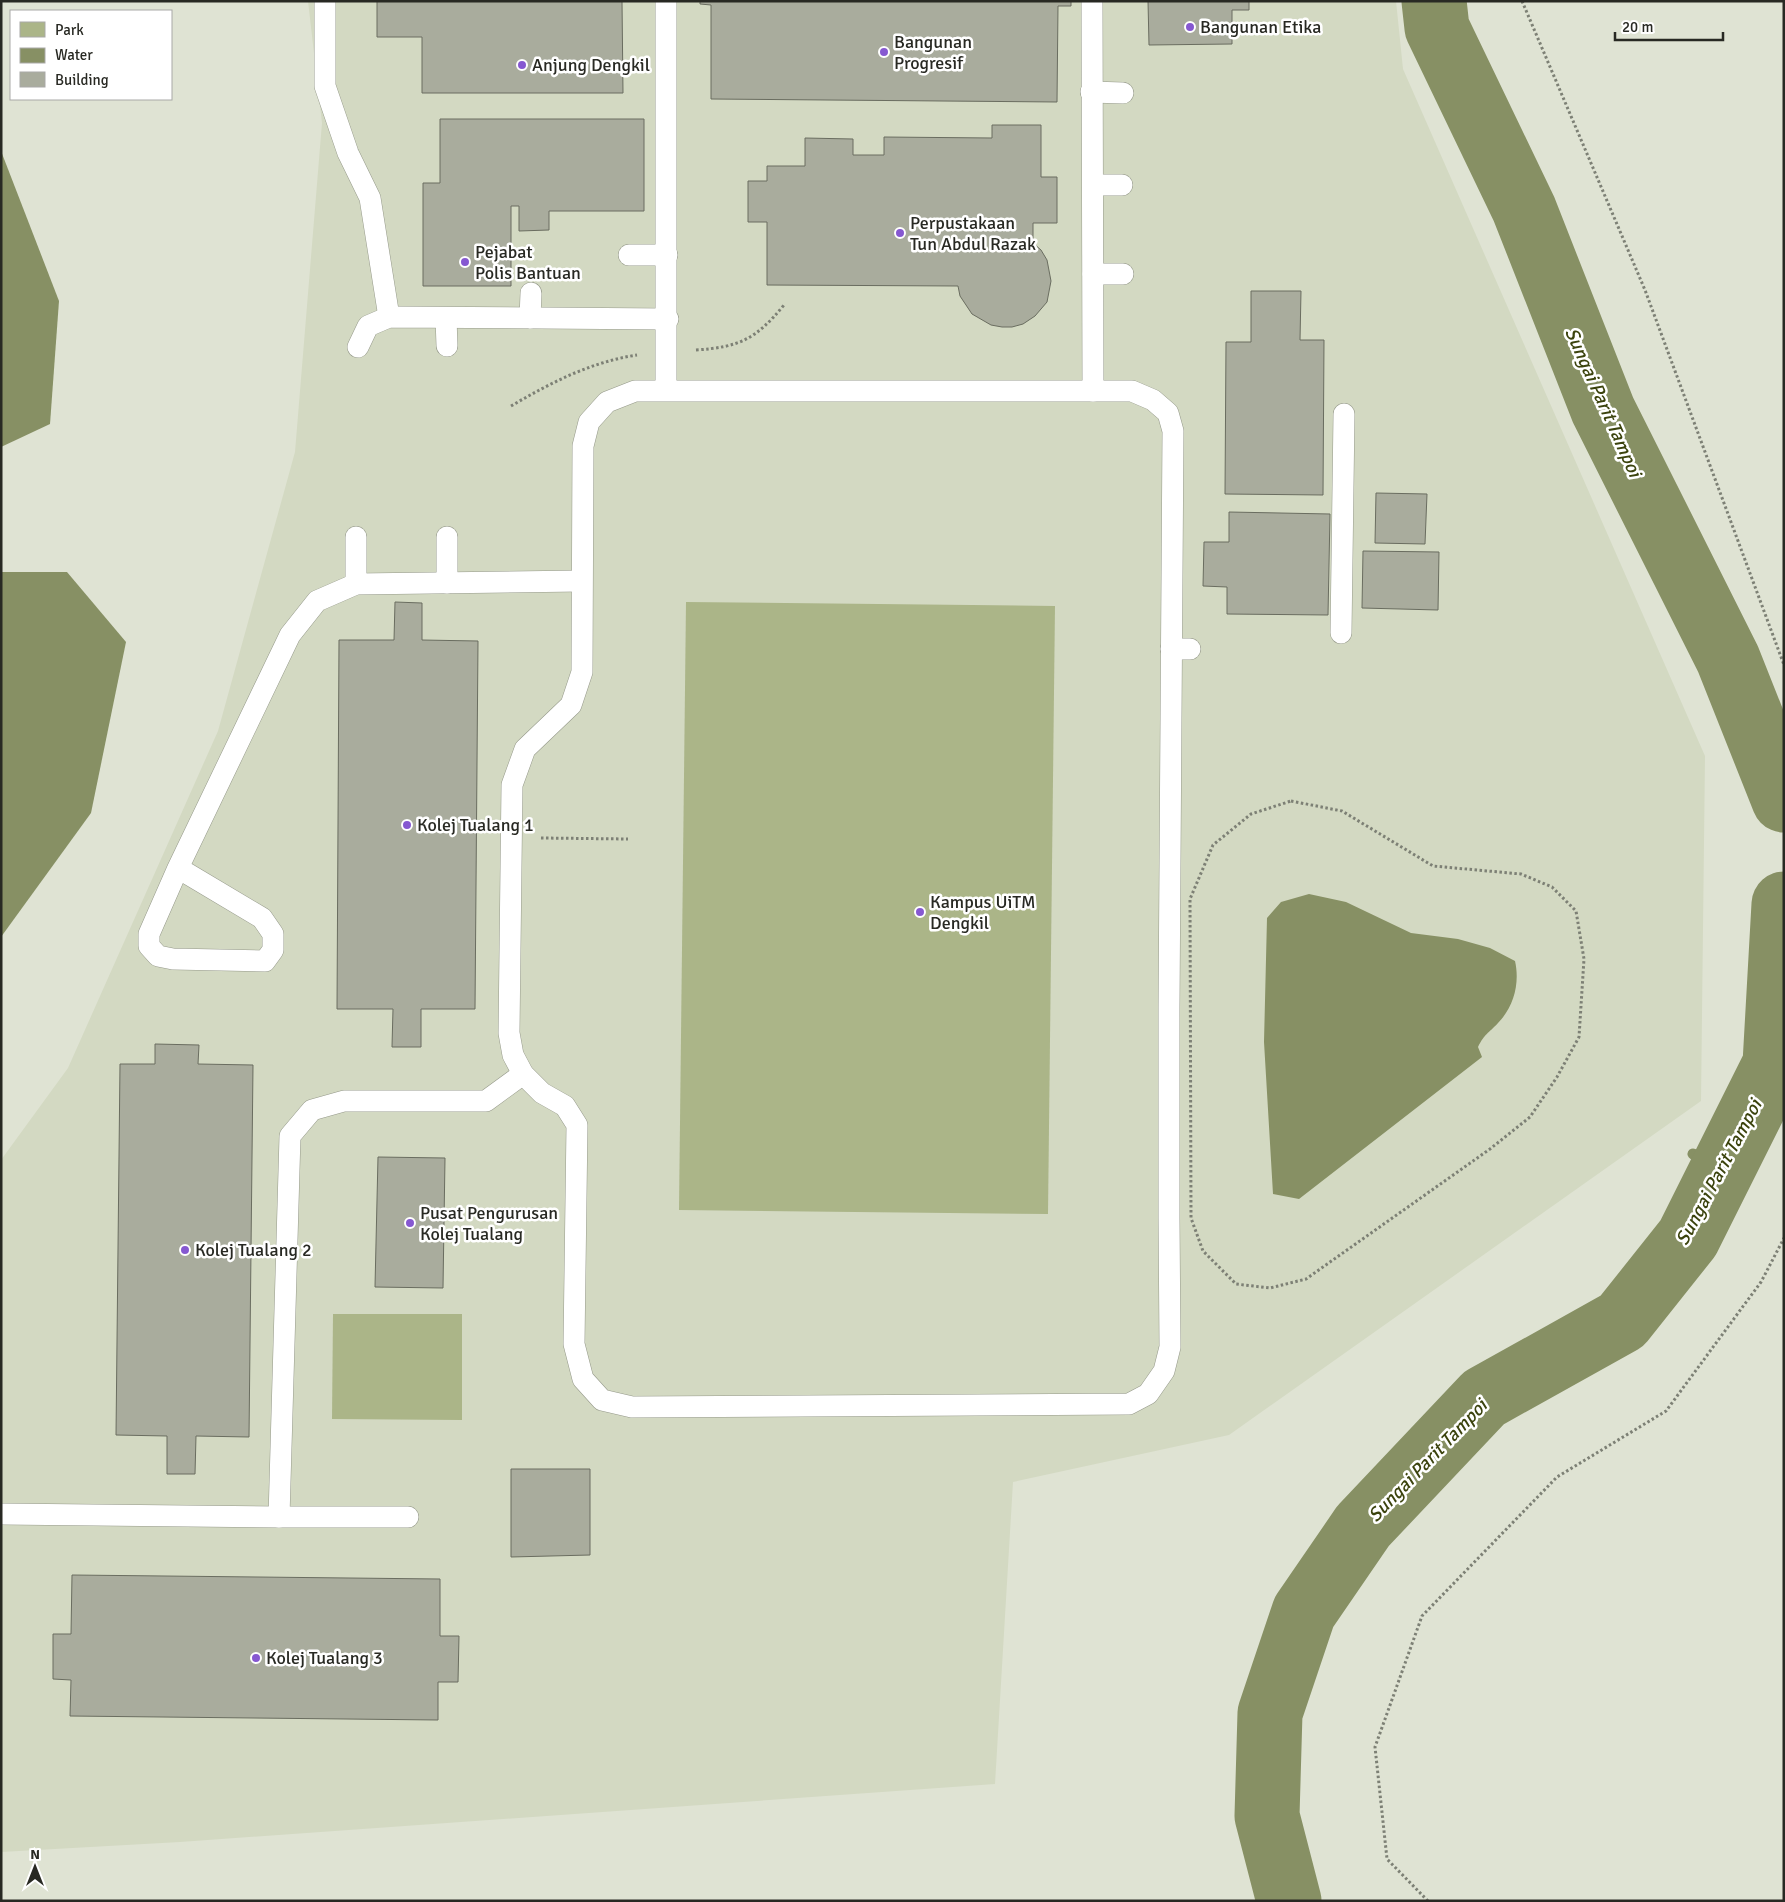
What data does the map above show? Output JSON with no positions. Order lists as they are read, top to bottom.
{
  "water": ["Sungai Parit Tampoi"],
  "places": [
    "Bangunan Etika",
    "Bangunan Progresif",
    "Anjung Dengkil",
    "Perpustakaan Tun Abdul Razak",
    "Pejabat Polis Bantuan",
    "Kolej Tualang 1",
    "Kampus UiTM Dengkil",
    "Pusat Pengurusan Kolej Tualang",
    "Kolej Tualang 2",
    "Kolej Tualang 3"
  ],
  "legend": ["Park", "Water", "Building"],
  "scale_bar": "20 m",
  "north": "top"
}
